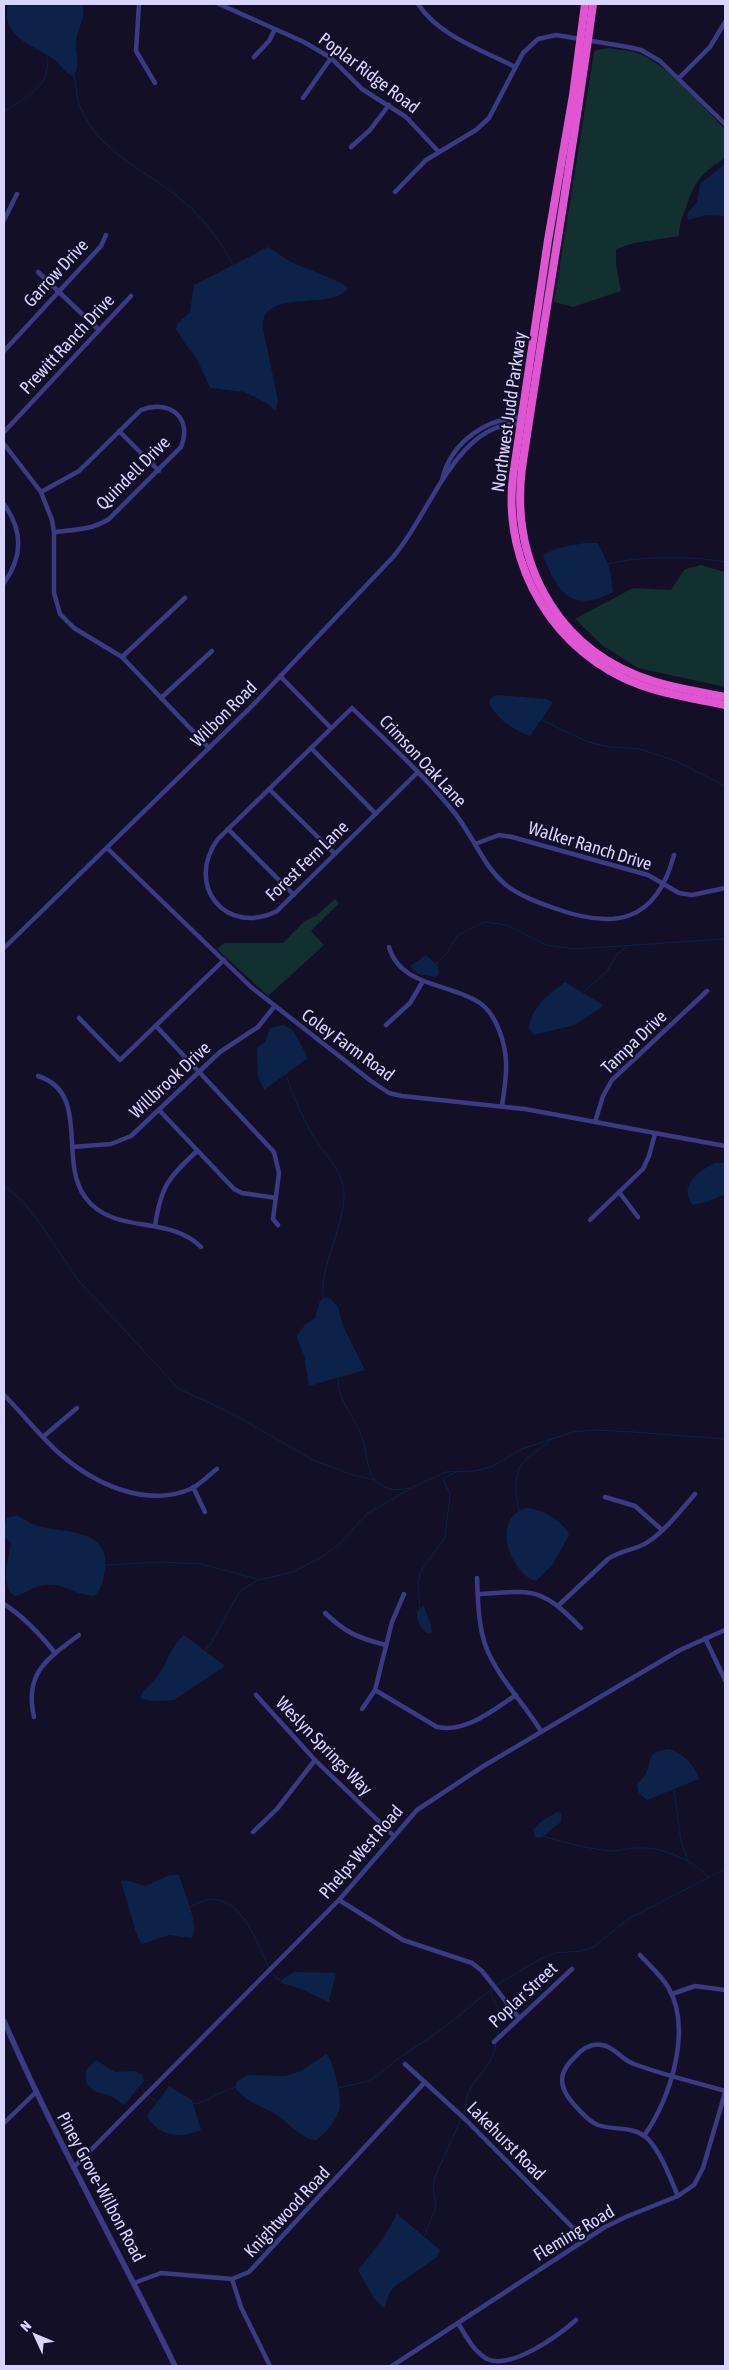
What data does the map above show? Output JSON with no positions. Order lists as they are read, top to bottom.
{
  "streets": {
    "highway": ["Northwest Judd Parkway"],
    "street": [
      "Poplar Ridge Road",
      "Garrow Drive",
      "Prewitt Ranch Drive",
      "Quindell Drive",
      "Wilbon Road",
      "Crimson Oak Lane",
      "Walker Ranch Drive",
      "Forest Fern Lane",
      "Tampa Drive",
      "Coley Farm Road",
      "Willbrook Drive",
      "Weslyn Springs Way",
      "Phelps West Road",
      "Poplar Street",
      "Lakehurst Road",
      "Piney Grove-Wilbon Road",
      "Knightwood Road",
      "Fleming Road"
    ]
  },
  "crossings": [
    ["Northwest Judd Parkway", "Wilbon Road"],
    ["Wilbon Road", "Coley Farm Road"],
    ["Crimson Oak Lane", "Walker Ranch Drive"],
    ["Crimson Oak Lane", "Forest Fern Lane"],
    ["Tampa Drive", "Coley Farm Road"],
    ["Coley Farm Road", "Willbrook Drive"],
    ["Weslyn Springs Way", "Phelps West Road"],
    ["Phelps West Road", "Piney Grove-Wilbon Road"],
    ["Lakehurst Road", "Knightwood Road"],
    ["Lakehurst Road", "Fleming Road"]
  ],
  "north": "top left"
}
